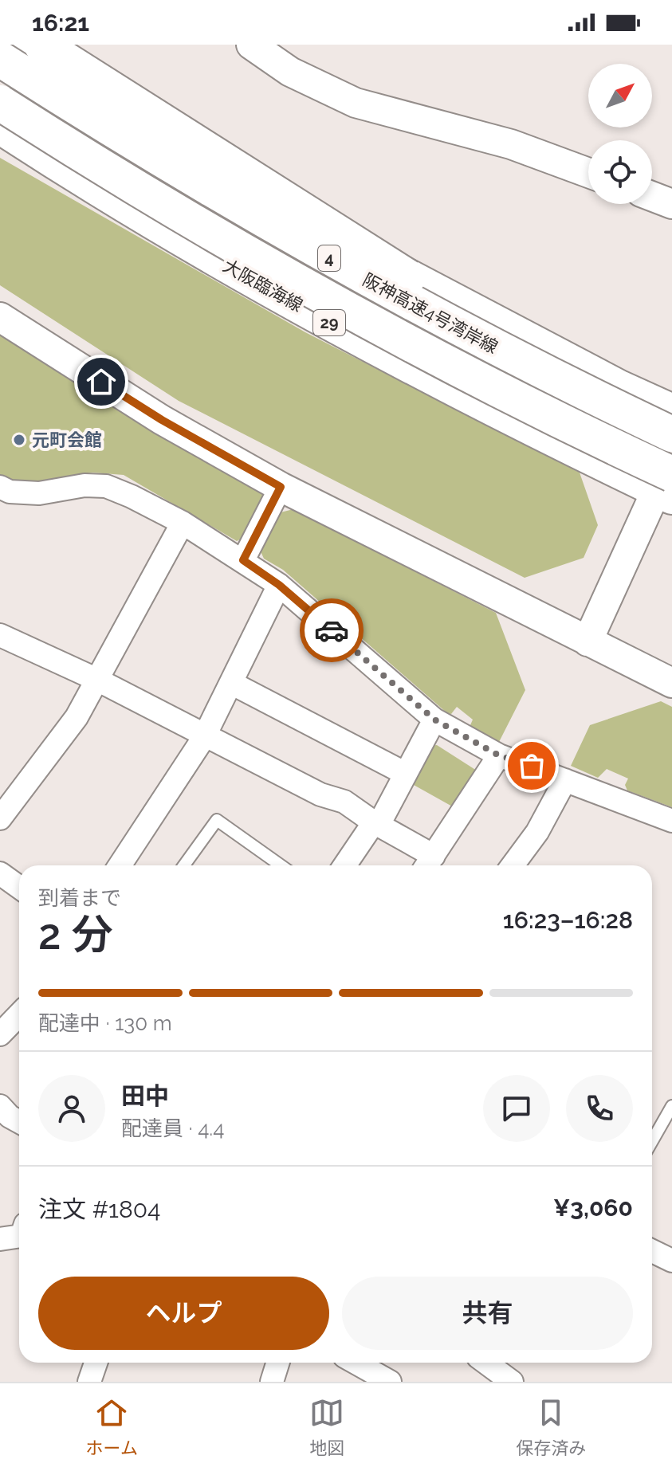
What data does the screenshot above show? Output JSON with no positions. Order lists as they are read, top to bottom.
{
  "streets": {
    "main road": [
      "4",
      "大阪臨海線",
      "阪神高速4号湾岸線",
      "29"
    ]
  },
  "crossings": [
    ["大阪臨海線", "阪神高速4号湾岸線"]
  ],
  "places": ["元町会館"],
  "north": "top right",
  "page": {
    "status": "16:21",
    "heading": ["2 分", "到着まで", "16:23–16:28"],
    "panel": [
      "田中",
      "配達員 · 4.4",
      "注文 #1804",
      "¥3,060"
    ],
    "bar": "配達中 · 130 m",
    "buttons": ["ヘルプ", "共有"],
    "tabs": ["ホーム", "地図", "保存済み"]
  }
}
